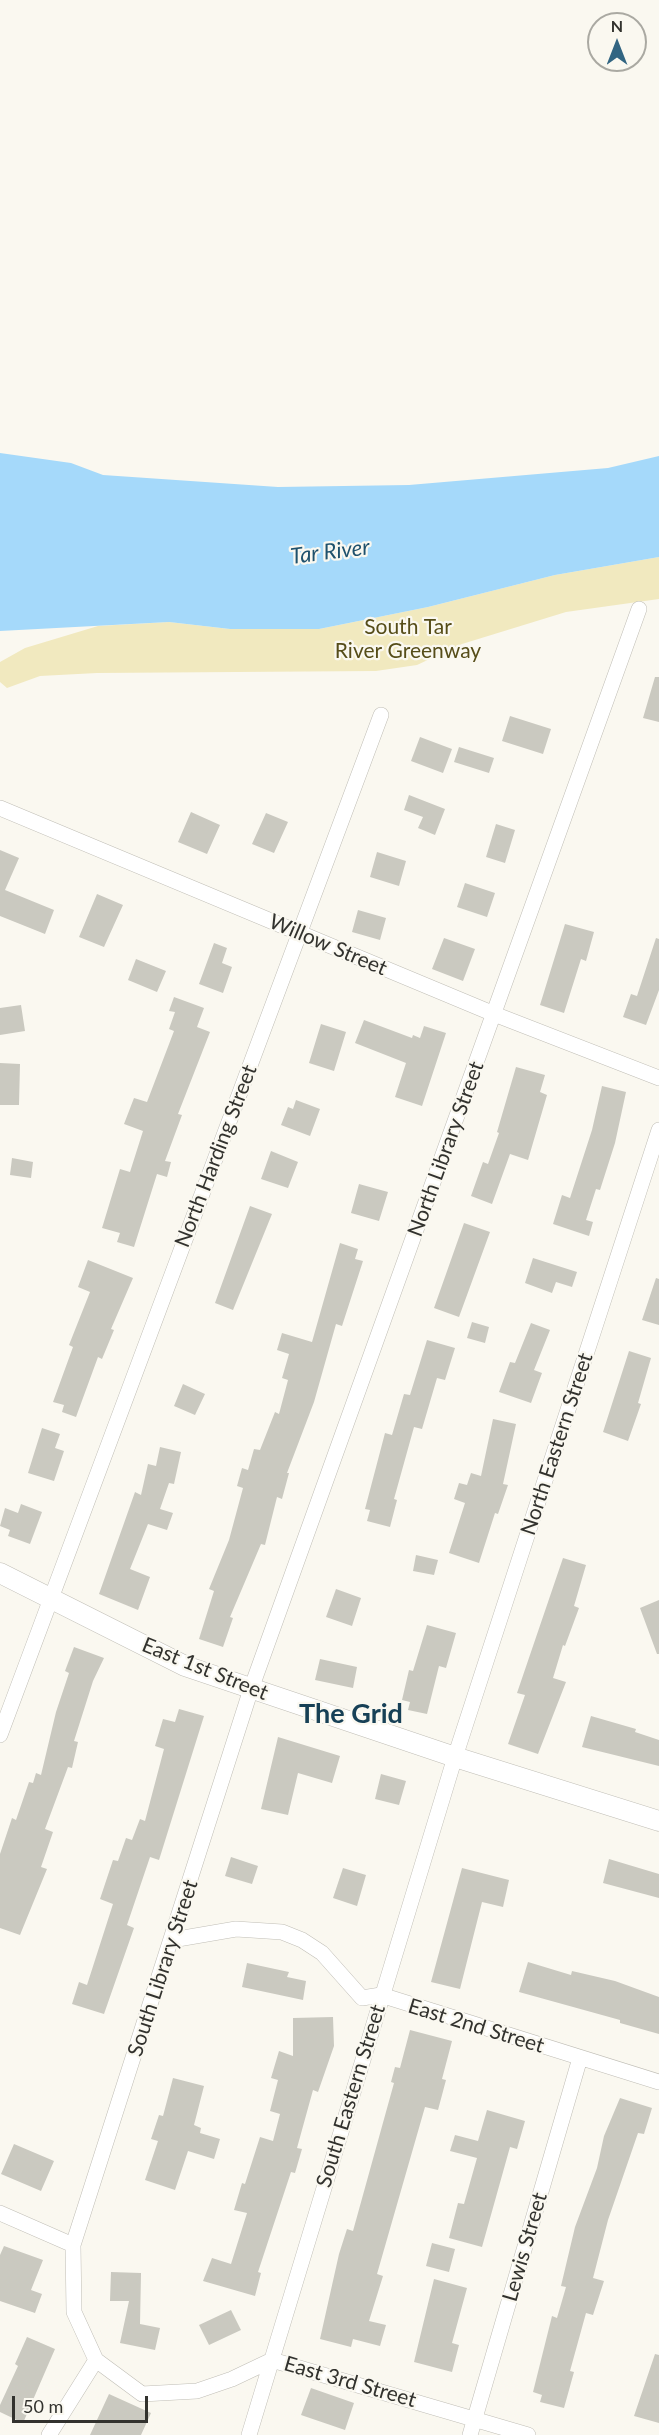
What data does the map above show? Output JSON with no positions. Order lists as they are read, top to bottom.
{
  "streets": {
    "street": [
      "Willow Street",
      "North Library Street",
      "North Harding Street",
      "North Eastern Street",
      "East 1st Street",
      "South Library Street",
      "East 2nd Street",
      "South Eastern Street",
      "Lewis Street",
      "East 3rd Street"
    ]
  },
  "crossings": [
    ["Willow Street", "North Library Street"],
    ["Willow Street", "North Harding Street"],
    ["North Library Street", "East 1st Street"],
    ["North Library Street", "South Library Street"],
    ["North Harding Street", "East 1st Street"],
    ["North Eastern Street", "East 1st Street"],
    ["North Eastern Street", "South Eastern Street"],
    ["East 1st Street", "South Library Street"],
    ["East 1st Street", "South Eastern Street"],
    ["South Library Street", "East 2nd Street"],
    ["South Library Street", "East 3rd Street"],
    ["East 2nd Street", "South Eastern Street"],
    ["East 2nd Street", "Lewis Street"],
    ["South Eastern Street", "East 3rd Street"],
    ["Lewis Street", "East 3rd Street"]
  ],
  "districts": ["The Grid"],
  "water": ["Tar River"],
  "parks": ["South Tar River Greenway"],
  "scale_bar": "50 m",
  "north": "top"
}
